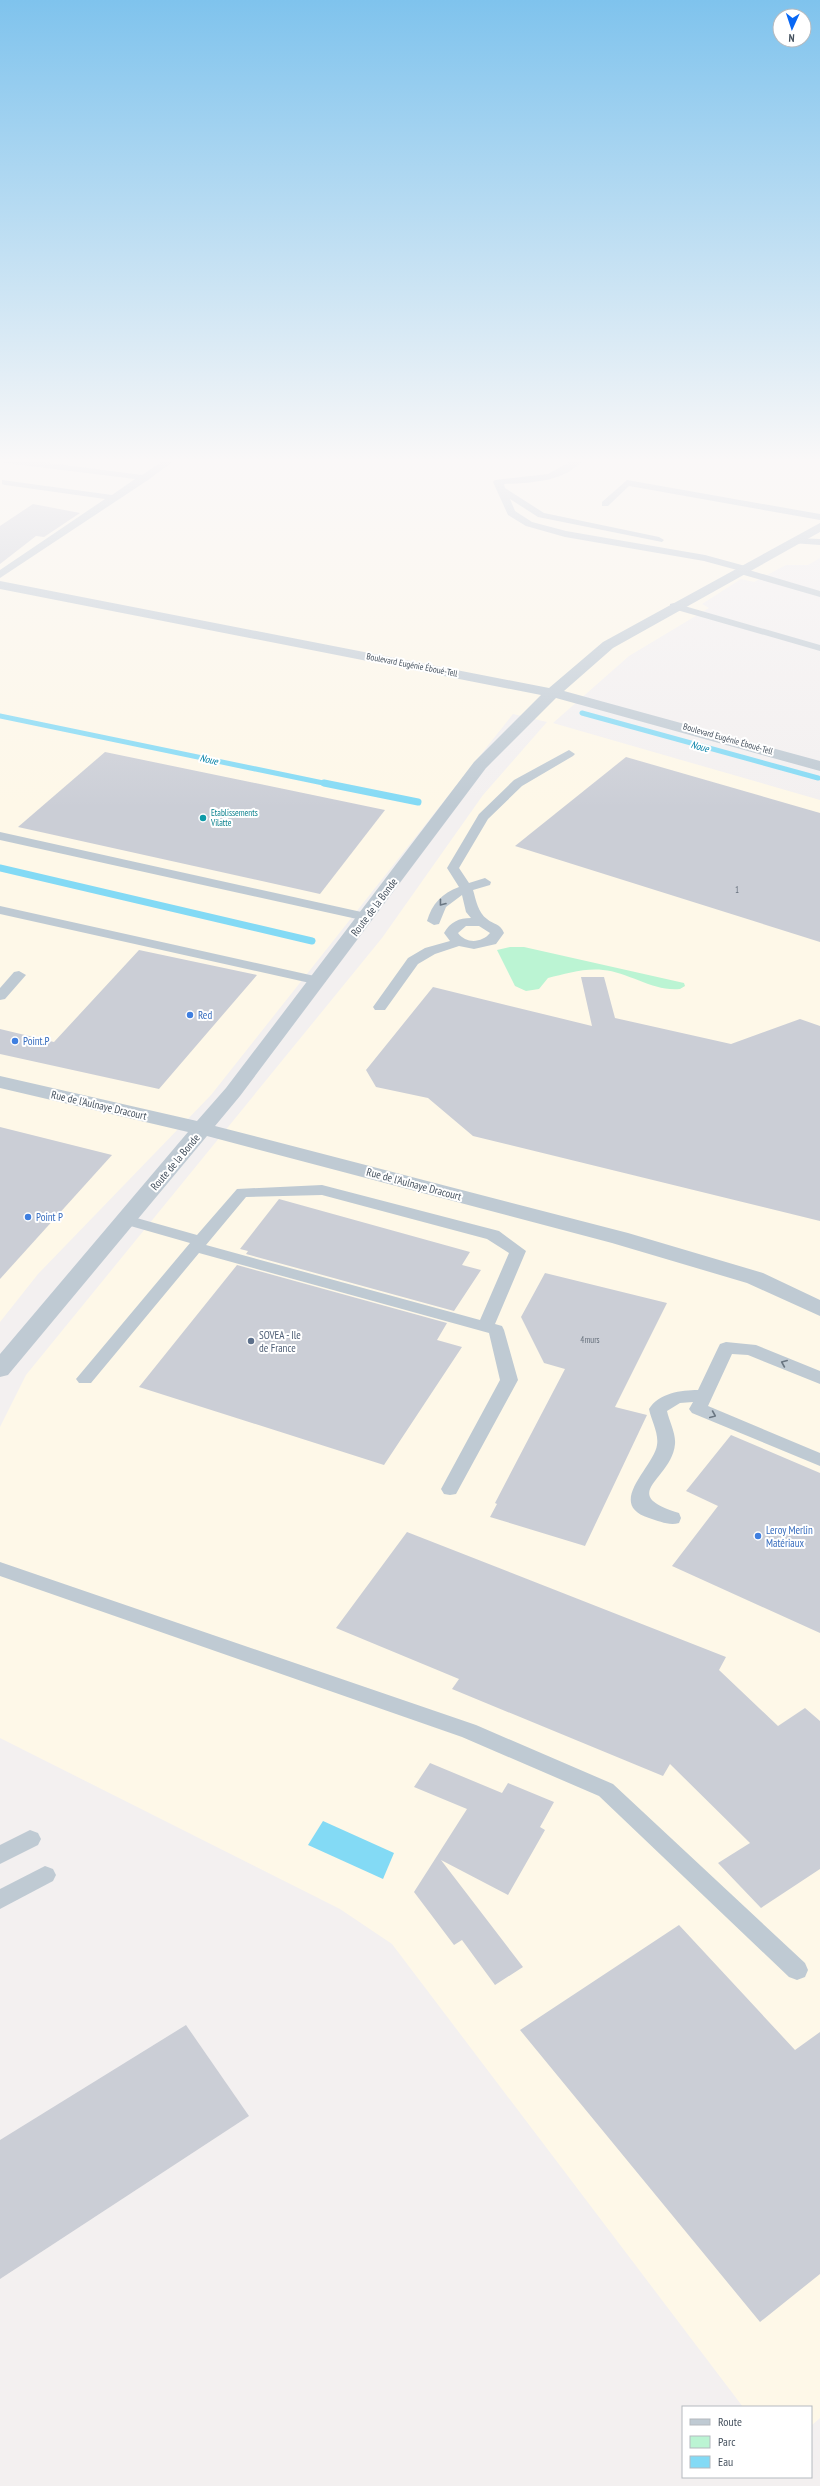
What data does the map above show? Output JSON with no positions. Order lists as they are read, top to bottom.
{
  "streets": {
    "street": ["Boulevard Eugénie Éboué-Tell", "Route de la Bonde", "Rue de l'Aulnaye Dracourt"]
  },
  "crossings": [
    ["Boulevard Eugénie Éboué-Tell", "Route de la Bonde"],
    ["Route de la Bonde", "Rue de l'Aulnaye Dracourt"]
  ],
  "water": ["Noue"],
  "places": [
    "Etablissements Vilatte",
    "Red",
    "Point.P",
    "Point P",
    "SOVEA - Ile de France",
    "Leroy Merlin Matériaux"
  ],
  "house_numbers": ["1", "4murs"],
  "legend": ["Route", "Parc", "Eau"],
  "north": "bottom"
}
